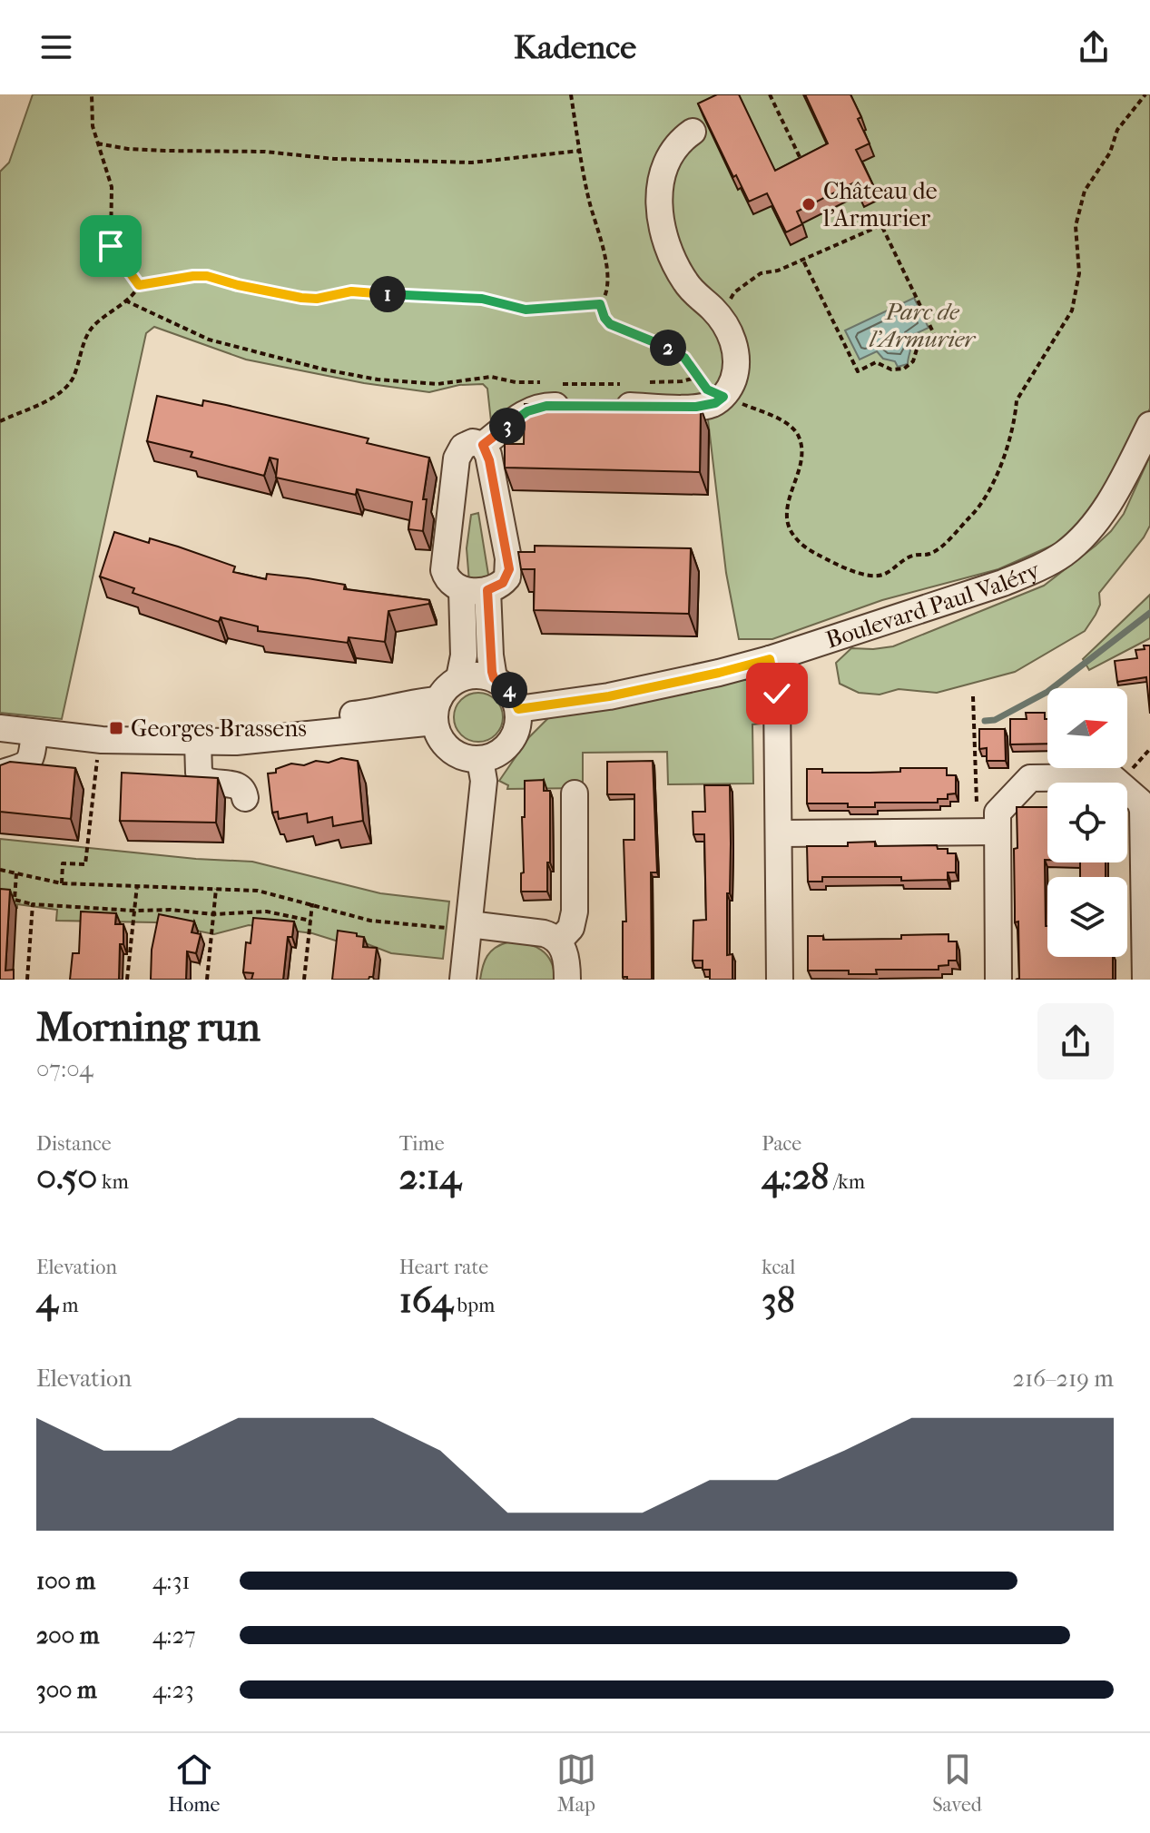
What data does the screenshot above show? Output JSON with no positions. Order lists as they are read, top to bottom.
{
  "streets": {
    "street": ["Boulevard Paul Valéry"]
  },
  "parks": ["Parc de l'Armurier"],
  "places": {
    "other": ["Château de l'Armurier"],
    "transit": ["Georges Brassens"]
  },
  "north": "right",
  "page": {
    "header": "Kadence",
    "pins": [
      "1",
      "2",
      "3",
      "4"
    ],
    "heading": ["Morning run", "07:04"],
    "stats": [
      ["Distance", "0.50 km"],
      ["Time", "2:14"],
      ["Pace", "4:28 /km"],
      ["Elevation", "4 m"],
      ["Heart rate", "164 bpm"],
      ["kcal", "38"]
    ],
    "chart": ["Elevation", "216–219 m"],
    "list": [
      {
        "name": "100 m",
        "note": "4:31"
      },
      {
        "name": "200 m",
        "note": "4:27"
      },
      {
        "name": "300 m",
        "note": "4:23"
      }
    ],
    "tabs": ["Home", "Map", "Saved"]
  }
}
